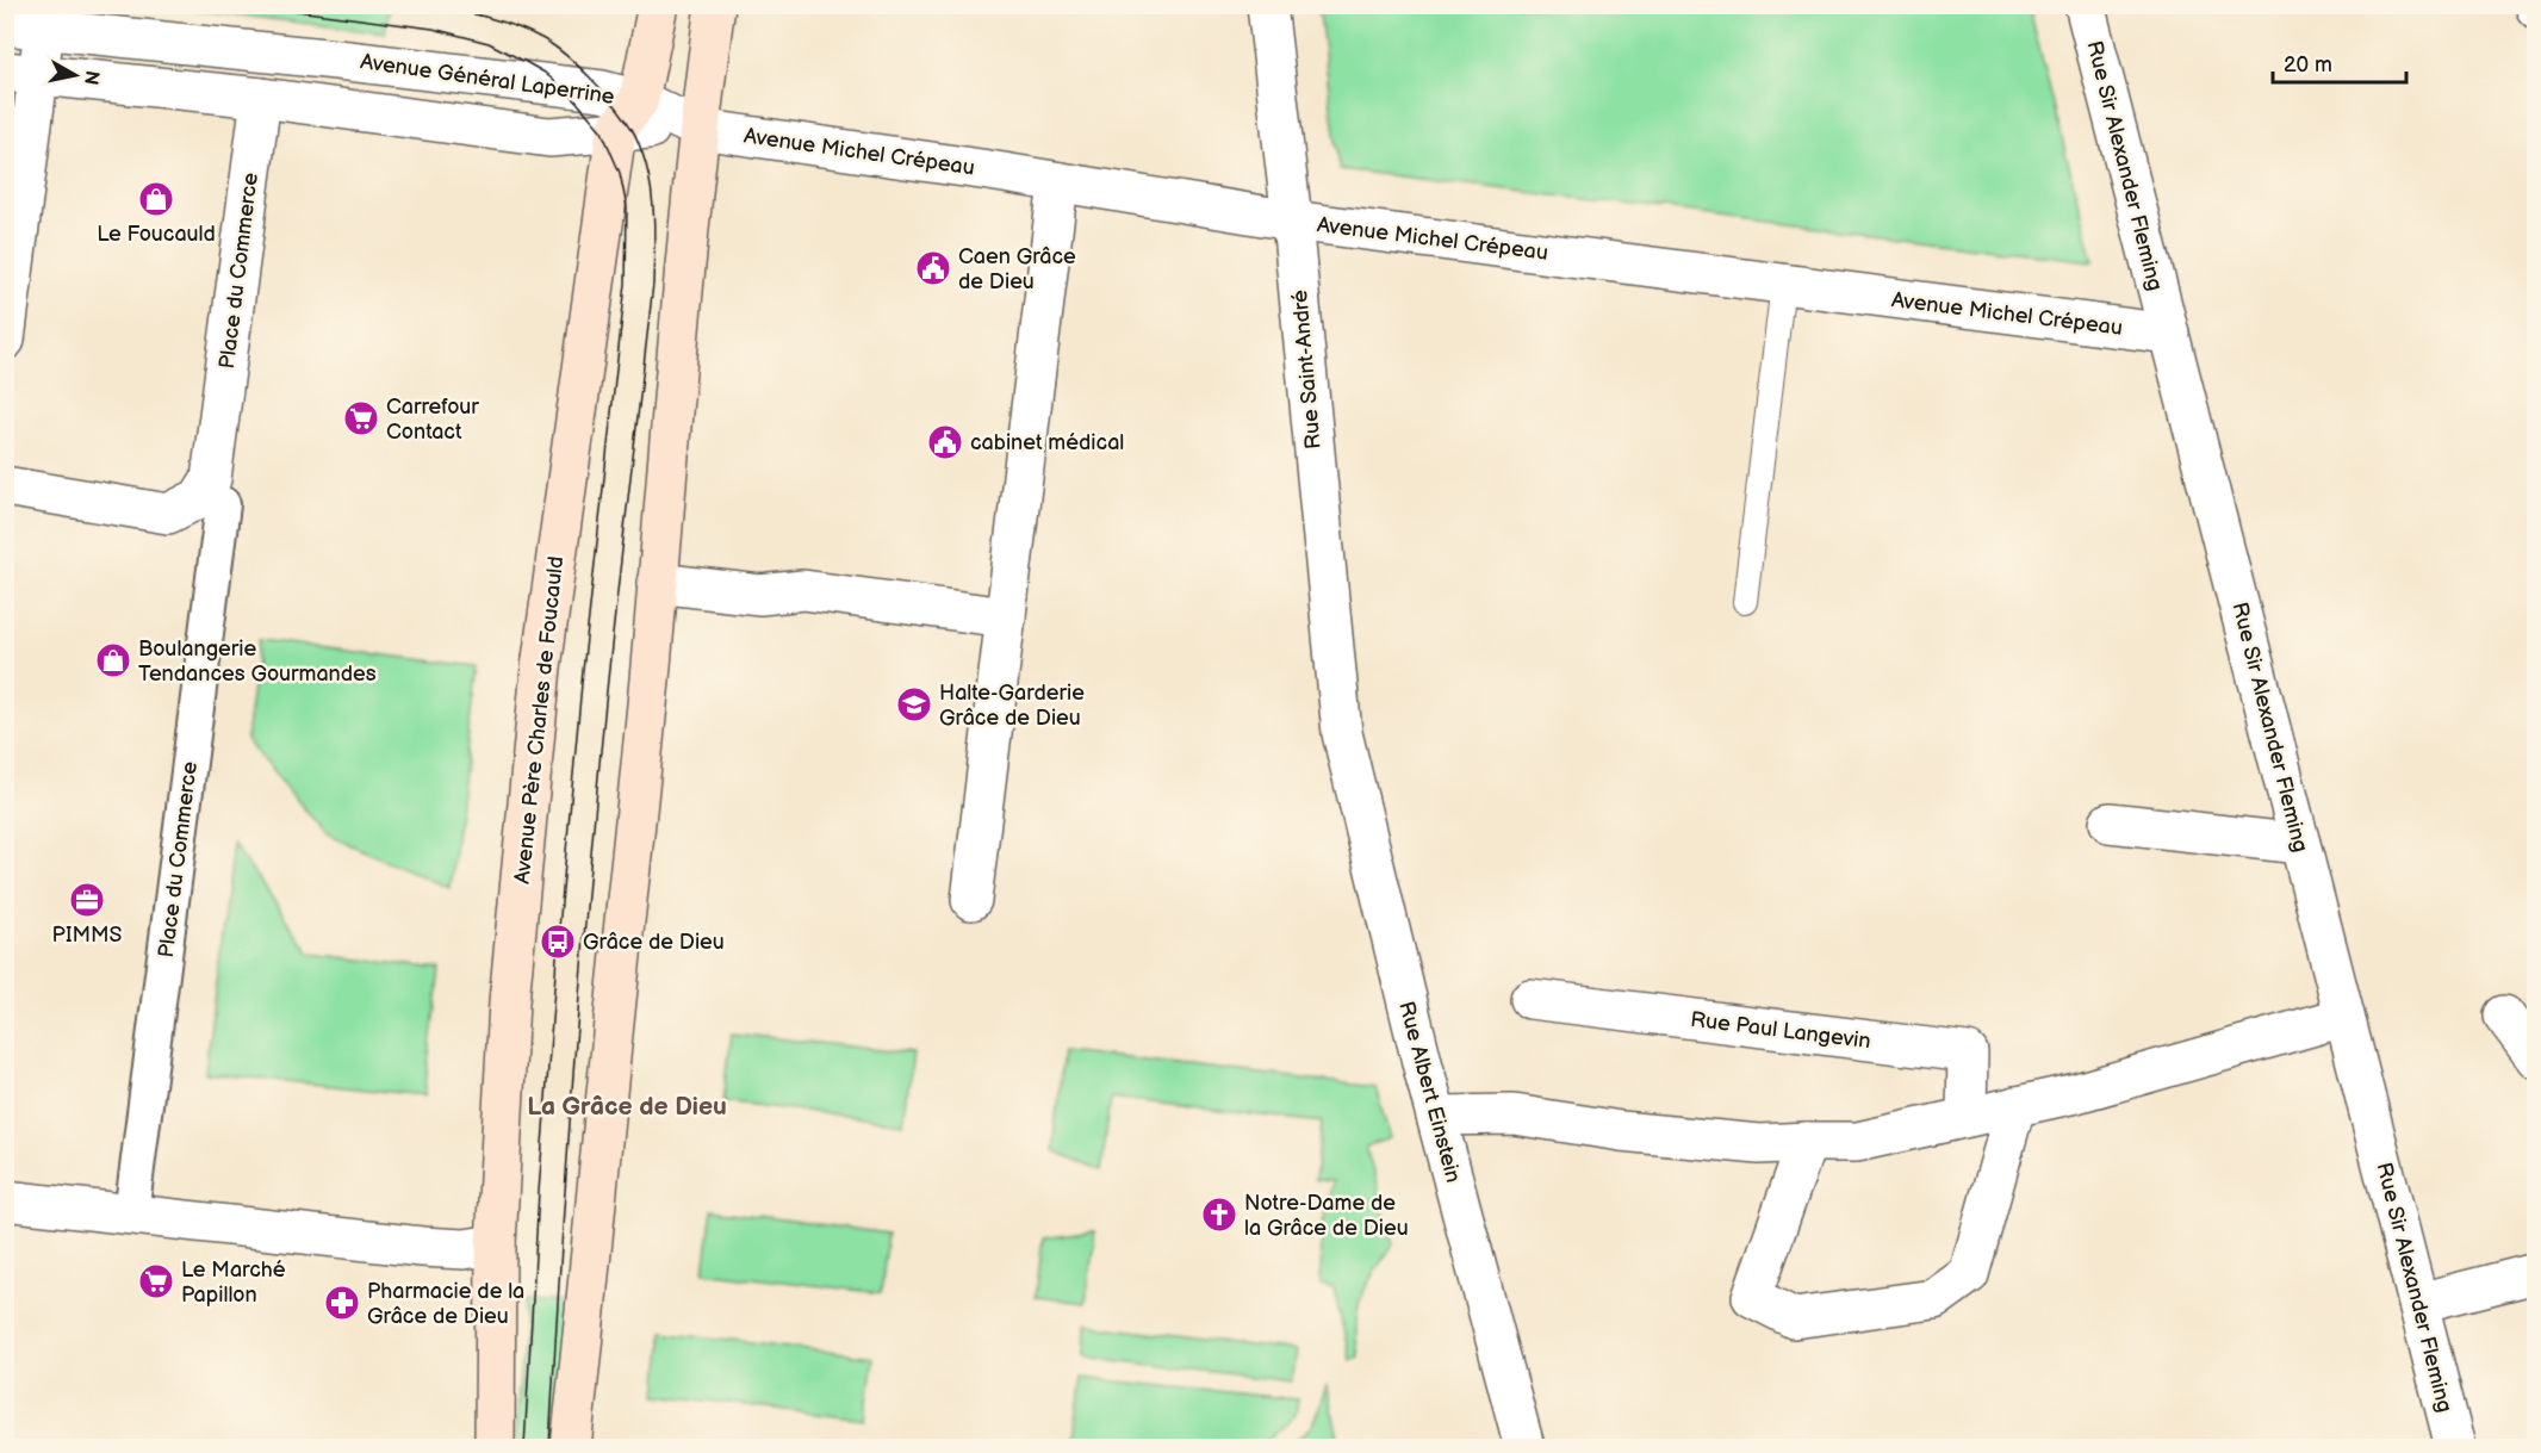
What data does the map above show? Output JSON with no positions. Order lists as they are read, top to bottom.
{
  "streets": {
    "main road": ["Avenue Père Charles de Foucauld"],
    "street": [
      "Avenue Général Laperrine",
      "Avenue Michel Crépeau",
      "Rue Sir Alexander Fleming",
      "Place du Commerce",
      "Rue Saint-André",
      "Rue Paul Langevin",
      "Rue Albert Einstein"
    ]
  },
  "crossings": [
    ["Avenue Général Laperrine", "Avenue Michel Crépeau"],
    ["Avenue Général Laperrine", "Place du Commerce"],
    ["Avenue Général Laperrine", "Avenue Père Charles de Foucauld"],
    ["Avenue Michel Crépeau", "Rue Sir Alexander Fleming"],
    ["Avenue Michel Crépeau", "Rue Saint-André"],
    ["Rue Saint-André", "Rue Albert Einstein"]
  ],
  "districts": ["La Grâce de Dieu"],
  "places": {
    "shop": ["Le Foucauld", "Boulangerie Tendances Gourmandes"],
    "public building": ["Caen Grâce de Dieu", "cabinet médical"],
    "supermarket": ["Carrefour Contact", "Le Marché Papillon"],
    "school or university": ["Halte-Garderie Grâce de Dieu"],
    "office": ["PIMMS"],
    "bus stop": ["Grâce de Dieu"],
    "church": ["Notre-Dame de la Grâce de Dieu"],
    "pharmacy": ["Pharmacie de la Grâce de Dieu"]
  },
  "scale_bar": "20 m",
  "north": "right"
}
